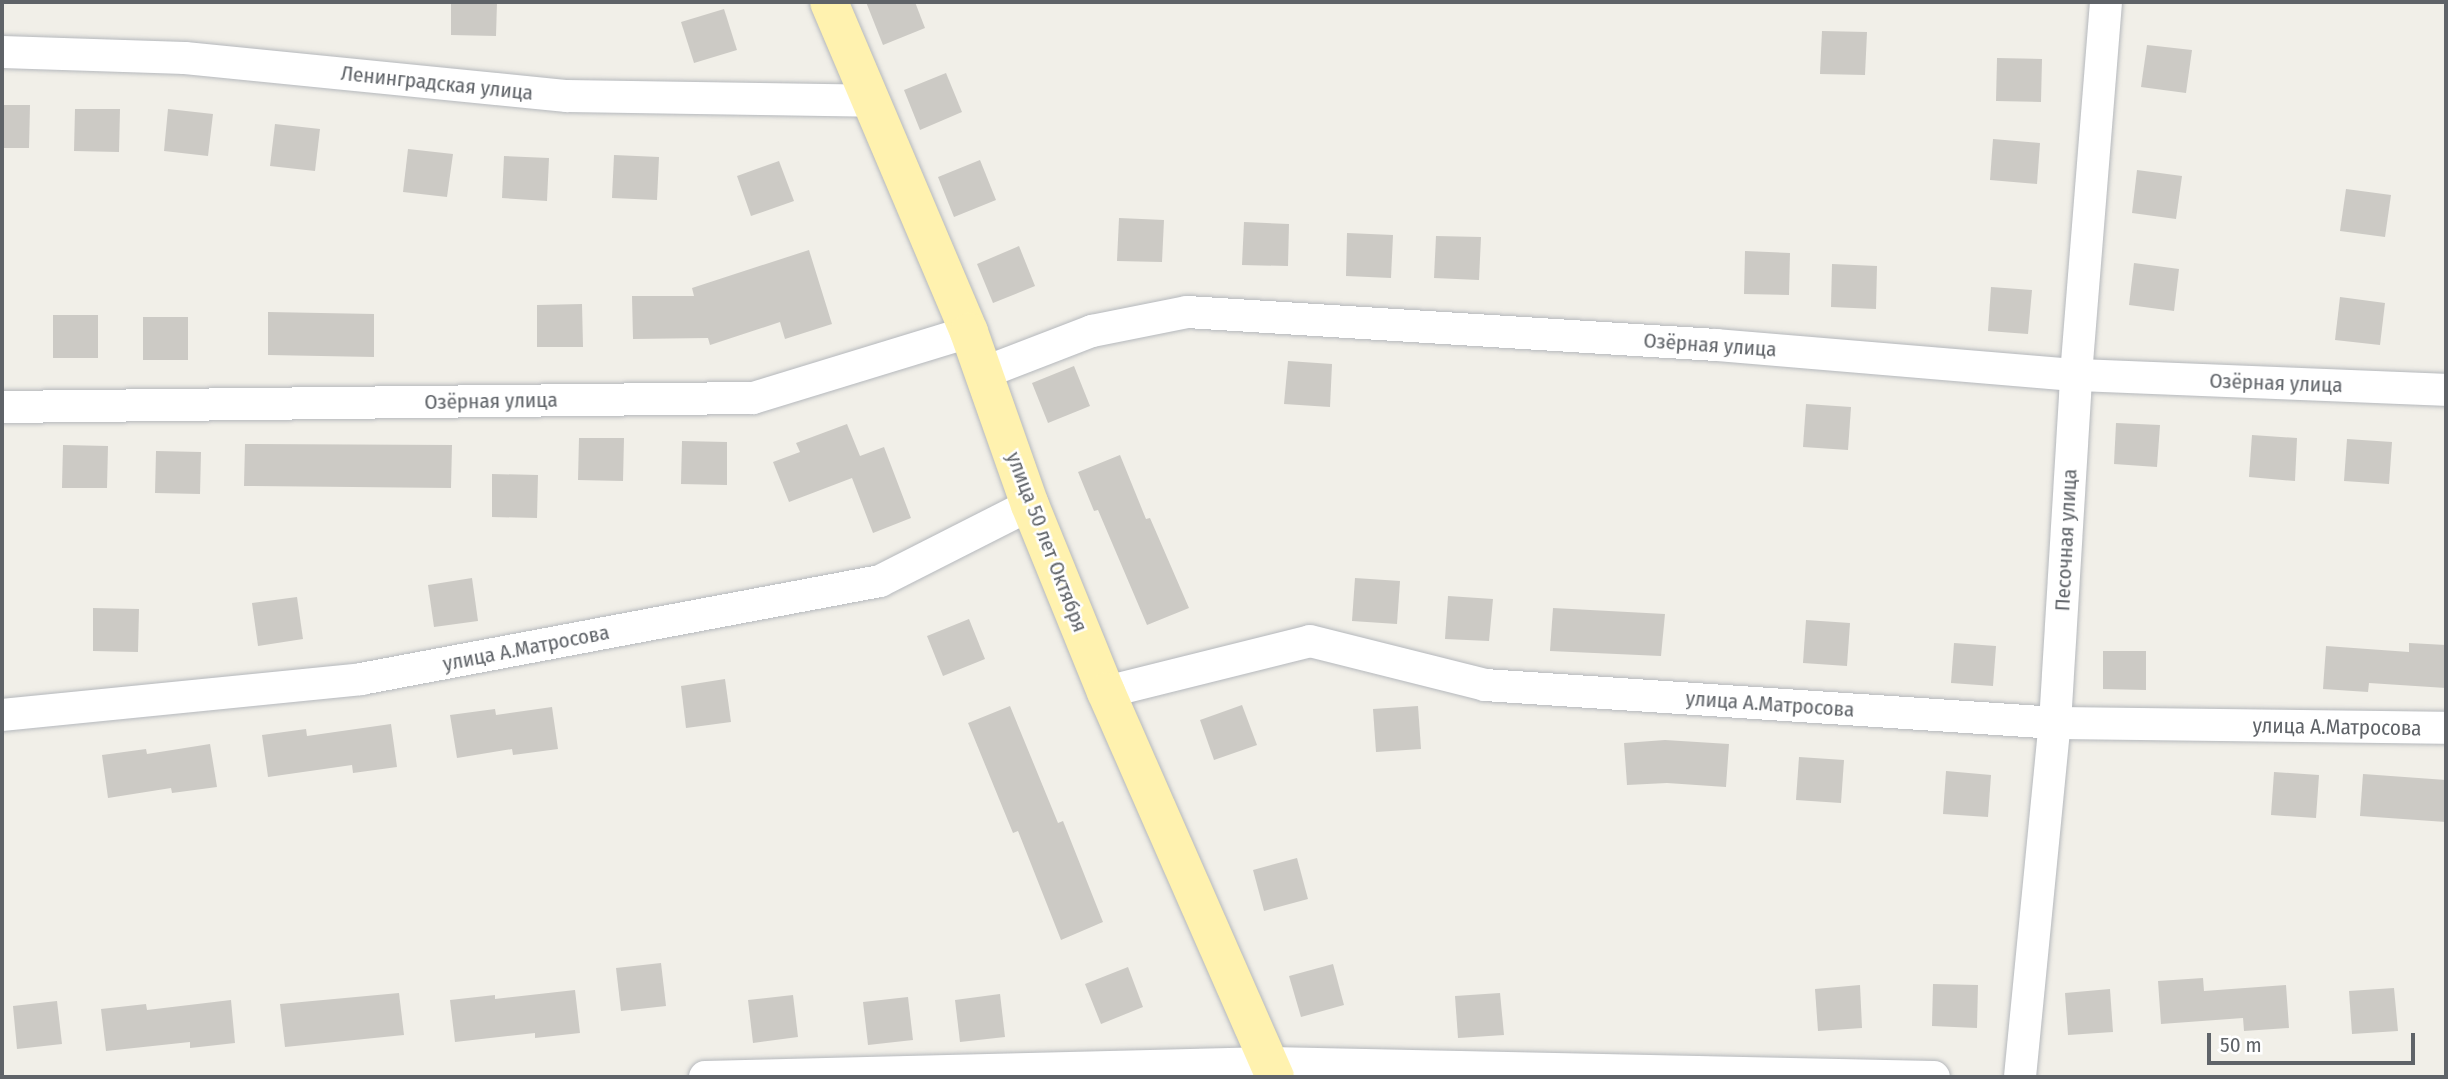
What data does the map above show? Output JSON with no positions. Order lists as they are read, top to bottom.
{
  "streets": {
    "main road": ["улица 50 лет Октября"],
    "street": [
      "Ленинградская улица",
      "Озёрная улица",
      "Песочная улица",
      "улица А.Матросова"
    ]
  },
  "crossings": [
    ["Ленинградская улица", "улица 50 лет Октября"],
    ["Озёрная улица", "Песочная улица"],
    ["Озёрная улица", "улица 50 лет Октября"],
    ["Песочная улица", "улица А.Матросова"],
    ["улица 50 лет Октября", "улица А.Матросова"]
  ],
  "scale_bar": "50 m"
}
